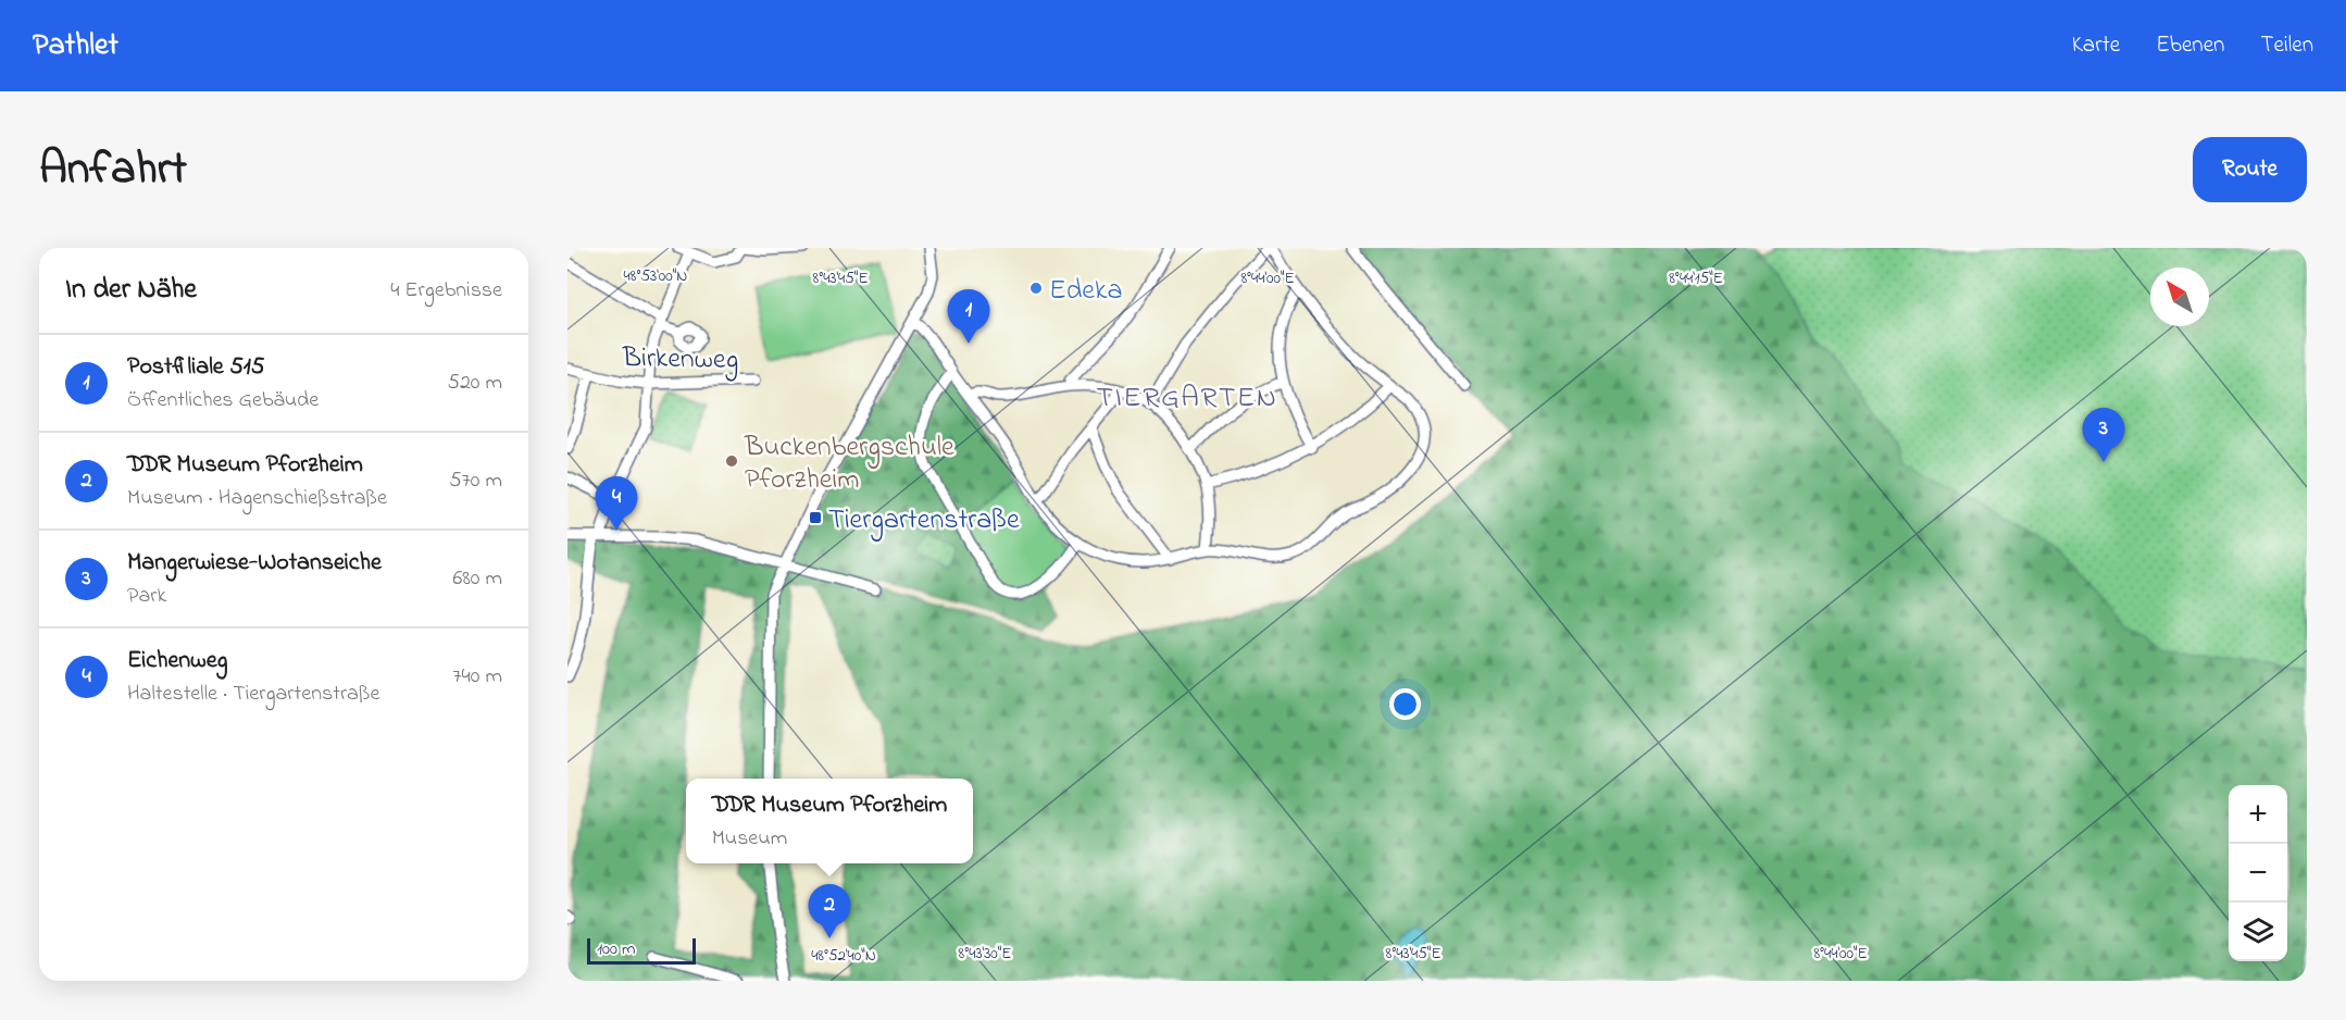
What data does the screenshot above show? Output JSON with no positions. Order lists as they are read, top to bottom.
{
  "streets": {
    "street": ["Birkenweg"]
  },
  "districts": ["TIERGARTEN"],
  "places": {
    "other": ["Edeka", "Buckenbergschule Pforzheim"],
    "transit": ["Tiergartenstraße"]
  },
  "scale_bar": "100 m",
  "north": "top left",
  "page": {
    "header": "Pathlet",
    "nav": ["Karte", "Ebenen", "Teilen"],
    "title": "Anfahrt",
    "buttons": "Route",
    "heading": ["In der Nähe", "4 Ergebnisse"],
    "pins": [
      "1",
      "3",
      "4",
      "2"
    ],
    "list": [
      {
        "mark": "1",
        "name": "Postfiliale 515",
        "note": "Öffentliches Gebäude",
        "value": "520 m"
      },
      {
        "mark": "2",
        "name": "DDR Museum Pforzheim",
        "note": "Museum · Hagenschießstraße",
        "value": "570 m"
      },
      {
        "mark": "3",
        "name": "Mangerwiese-Wotanseiche",
        "note": "Park",
        "value": "680 m"
      },
      {
        "mark": "4",
        "name": "Eichenweg",
        "note": "Haltestelle · Tiergartenstraße",
        "value": "740 m"
      }
    ],
    "popup": ["DDR Museum Pforzheim", "Museum"],
    "map_buttons": ["+", "−"],
    "scale": "100 m"
  },
  "coordinates": [
    "48°53'00\"N",
    "8°43'45\"E",
    "8°44'00\"E",
    "8°44'15\"E",
    "8°43'30\"E",
    "48°52'40\"N"
  ]
}
